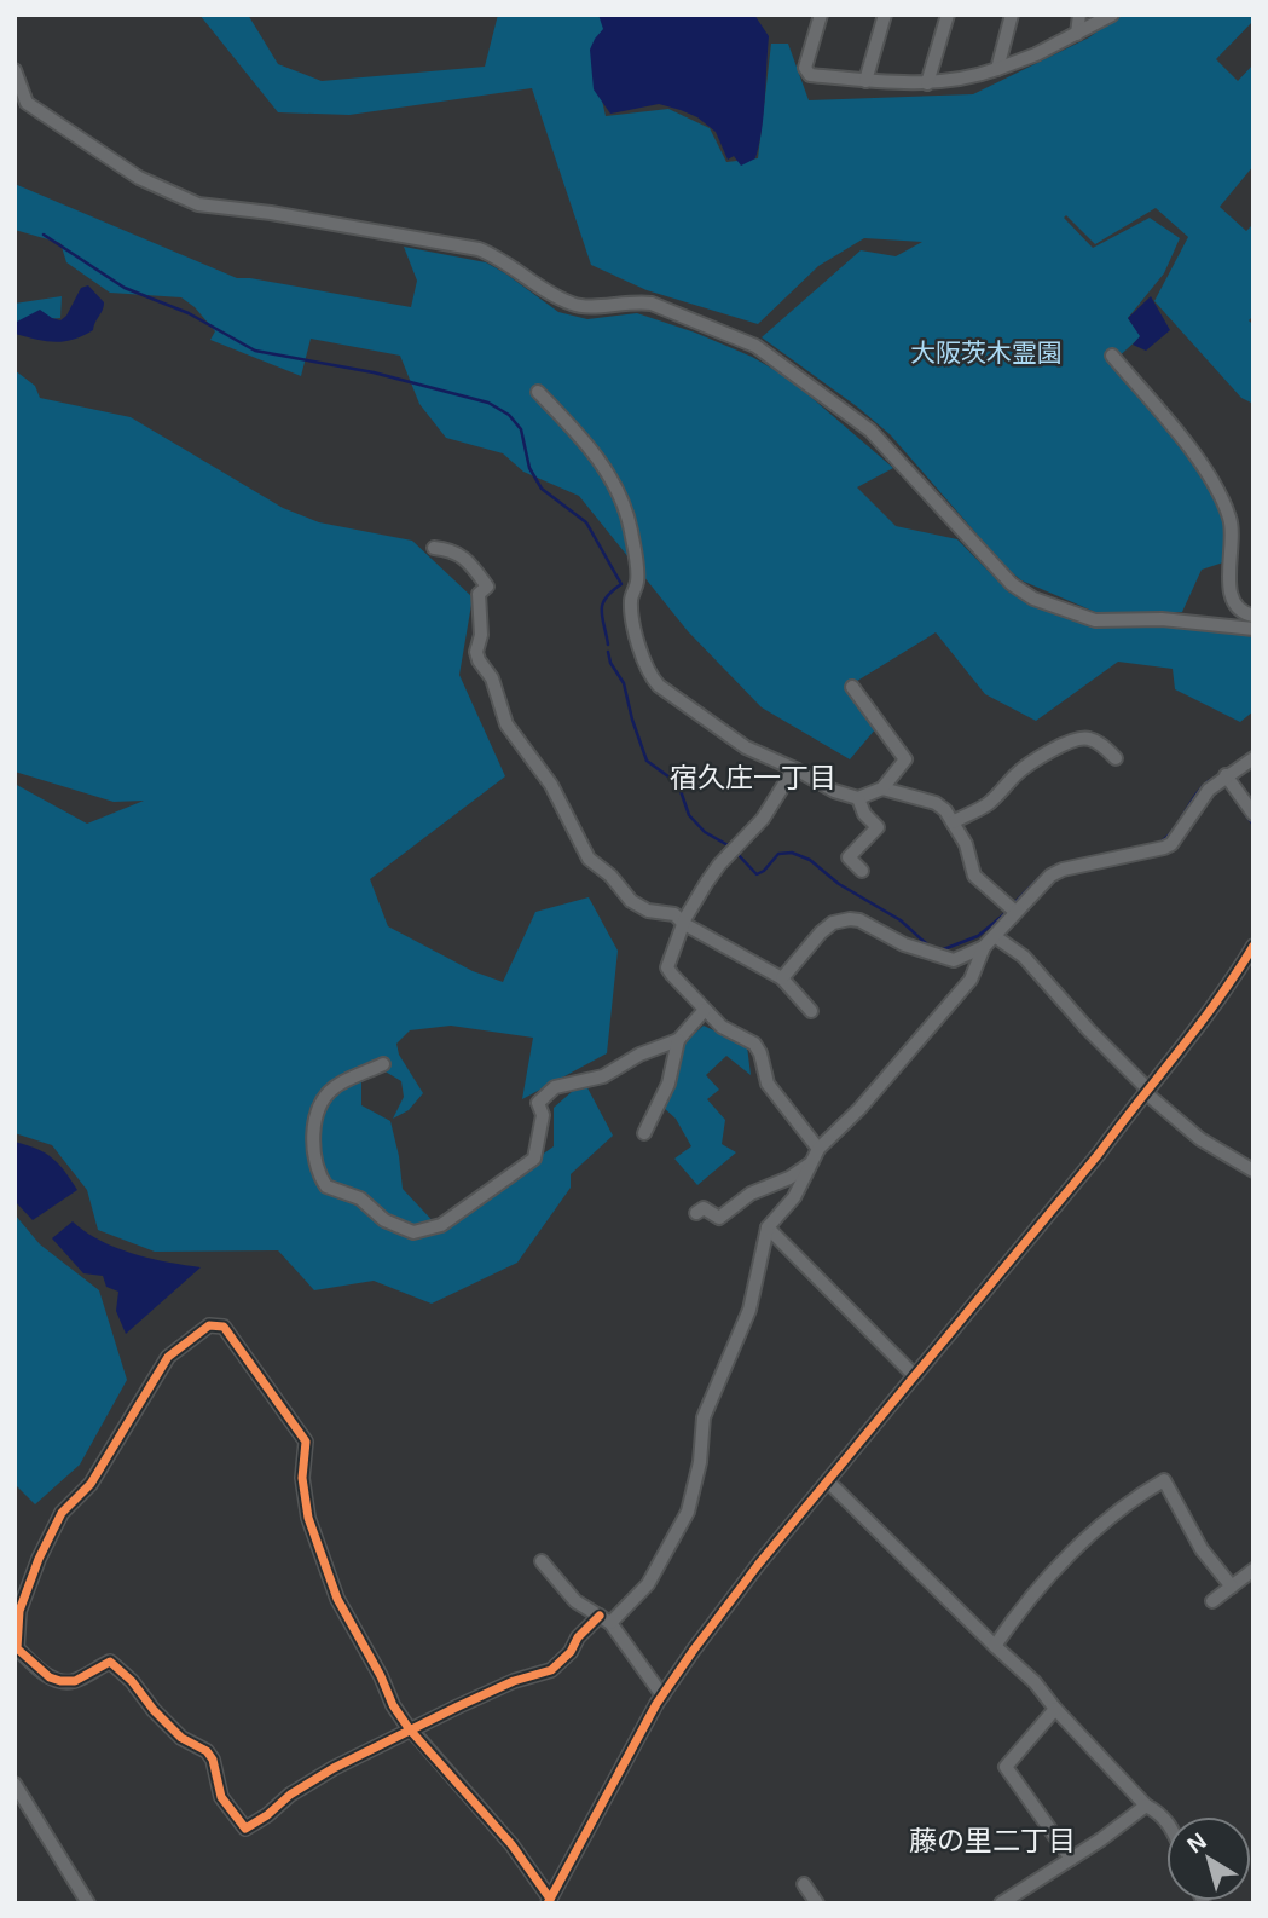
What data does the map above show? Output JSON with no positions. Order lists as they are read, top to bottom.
{
  "districts": ["宿久庄一丁目", "藤の里二丁目"],
  "parks": ["大阪茨木霊園"],
  "north": "top left"
}
